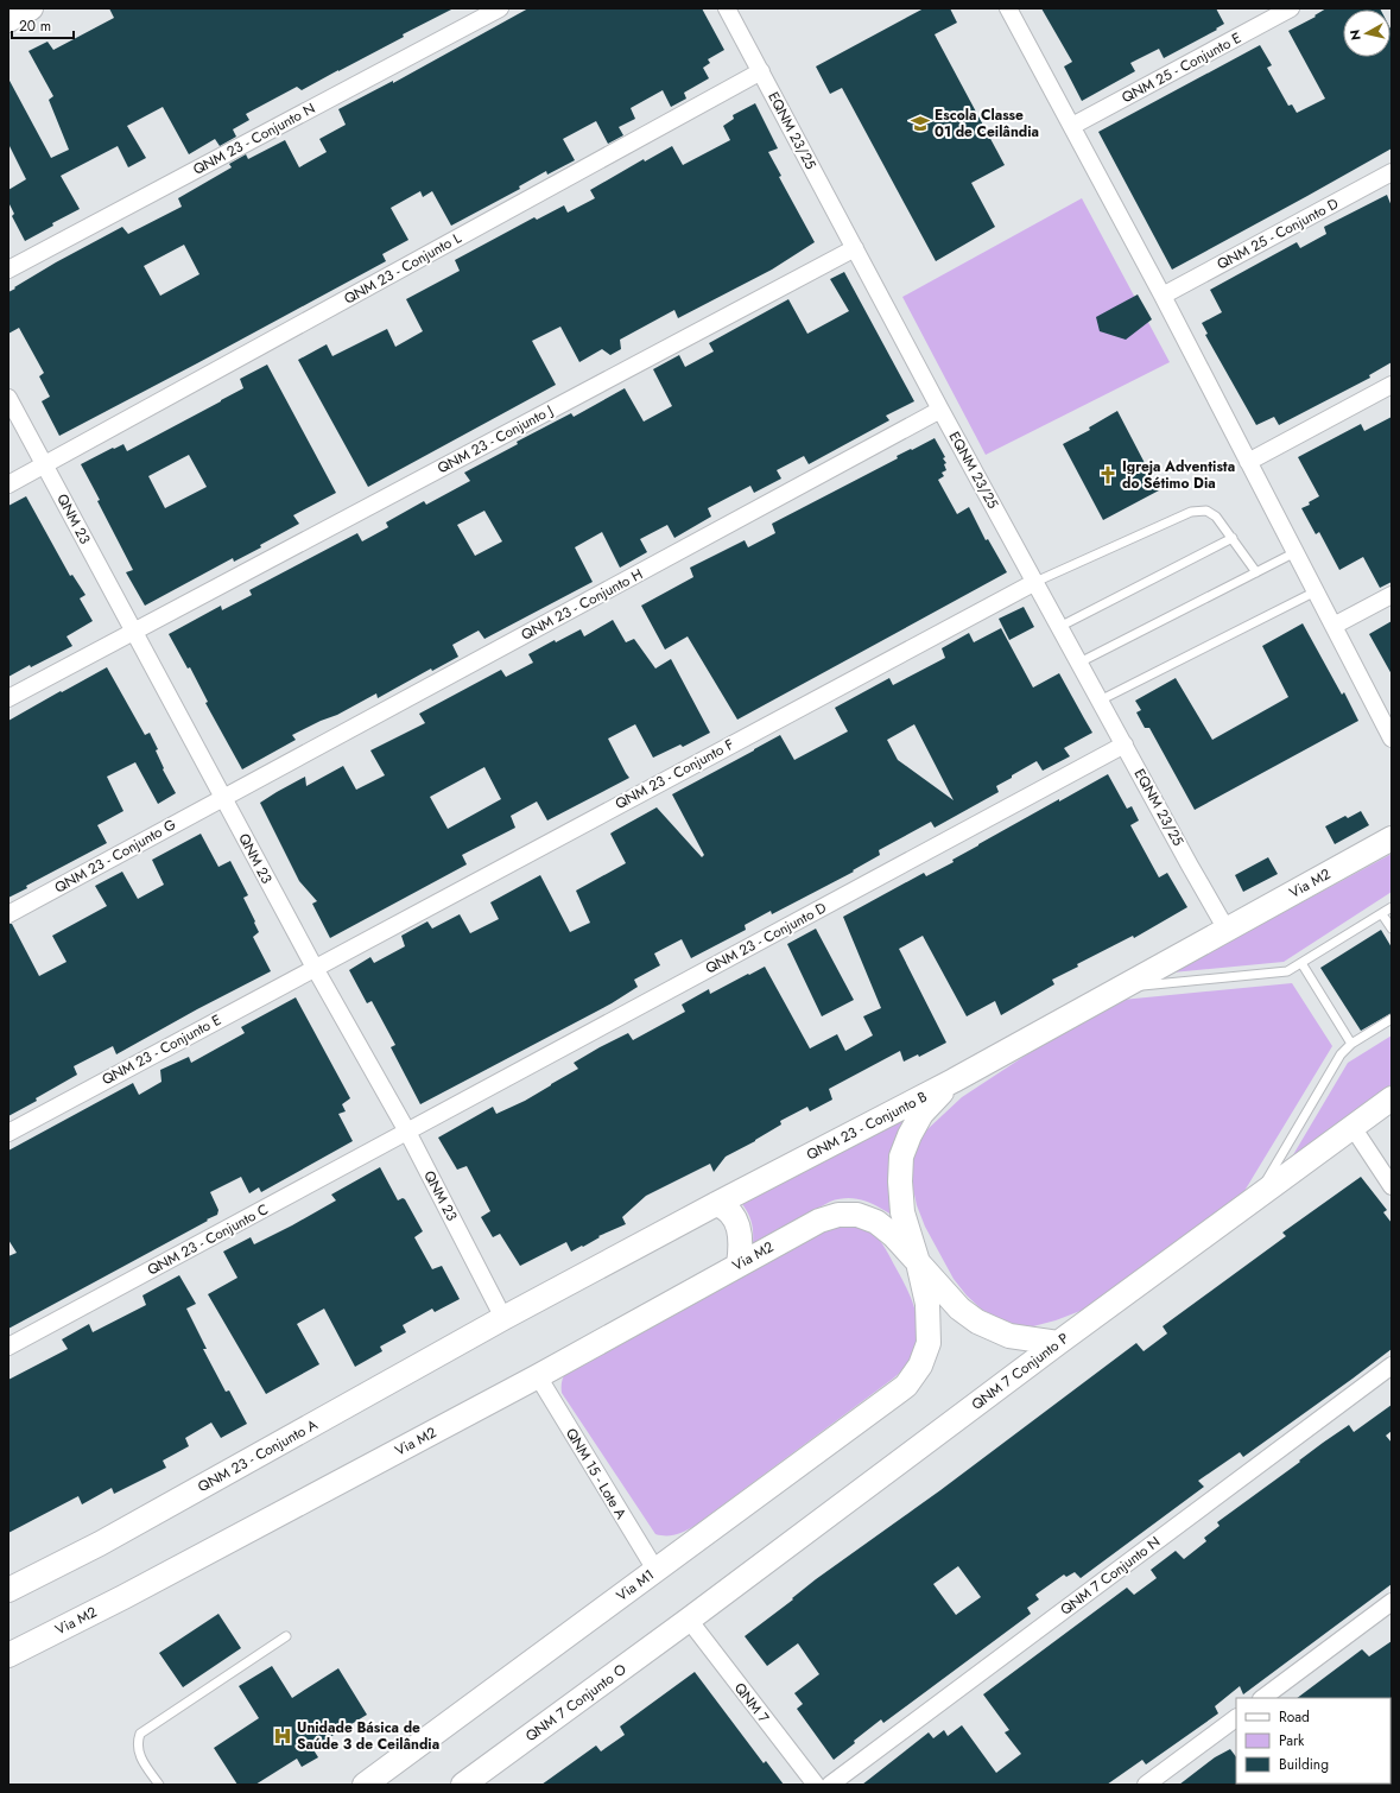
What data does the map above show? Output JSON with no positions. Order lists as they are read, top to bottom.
{
  "streets": {
    "main road": [
      "Via M2",
      "QNM 23 - Conjunto B",
      "QNM 7 Conjunto P",
      "QNM 23 - Conjunto A",
      "Via M1",
      "QNM 7 Conjunto O"
    ],
    "street": [
      "QNM 25 - Conjunto E",
      "EQNM 23/25",
      "QNM 23 - Conjunto N",
      "QNM 25 - Conjunto D",
      "QNM 23 - Conjunto L",
      "QNM 23 - Conjunto J",
      "QNM 23",
      "QNM 23 - Conjunto H",
      "QNM 23 - Conjunto F",
      "QNM 23 - Conjunto G",
      "QNM 23 - Conjunto D",
      "QNM 23 - Conjunto E",
      "QNM 23 - Conjunto C",
      "QNM 15 - Lote A",
      "QNM 7 Conjunto N",
      "QNM 7"
    ]
  },
  "crossings": [
    ["EQNM 23/25", "QNM 23 - Conjunto L"],
    ["EQNM 23/25", "QNM 23 - Conjunto J"],
    ["EQNM 23/25", "QNM 23 - Conjunto H"],
    ["EQNM 23/25", "QNM 23 - Conjunto F"],
    ["EQNM 23/25", "Via M2"],
    ["EQNM 23/25", "QNM 23 - Conjunto D"],
    ["EQNM 23/25", "QNM 23 - Conjunto B"],
    ["QNM 23 - Conjunto L", "QNM 23"],
    ["QNM 23 - Conjunto J", "QNM 23"],
    ["QNM 23", "QNM 23 - Conjunto H"],
    ["QNM 23", "QNM 23 - Conjunto F"],
    ["QNM 23", "QNM 23 - Conjunto G"],
    ["QNM 23", "QNM 23 - Conjunto D"],
    ["QNM 23", "QNM 23 - Conjunto E"],
    ["QNM 23", "QNM 23 - Conjunto B"],
    ["QNM 23", "QNM 23 - Conjunto C"],
    ["QNM 23", "QNM 23 - Conjunto A"],
    ["QNM 23 - Conjunto H", "QNM 23 - Conjunto G"],
    ["QNM 23 - Conjunto F", "QNM 23 - Conjunto E"],
    ["Via M2", "QNM 23 - Conjunto B"],
    ["Via M2", "QNM 7 Conjunto P"],
    ["Via M2", "QNM 15 - Lote A"],
    ["Via M2", "Via M1"],
    ["QNM 23 - Conjunto D", "QNM 23 - Conjunto C"],
    ["QNM 23 - Conjunto B", "QNM 23 - Conjunto A"],
    ["QNM 23 - Conjunto B", "Via M1"],
    ["QNM 7 Conjunto P", "QNM 7 Conjunto O"],
    ["QNM 7 Conjunto P", "QNM 7"],
    ["QNM 15 - Lote A", "Via M1"],
    ["QNM 7 Conjunto O", "QNM 7"]
  ],
  "places": {
    "school or university": ["Escola Classe 01 de Ceilândia"],
    "church": ["Igreja Adventista do Sétimo Dia"],
    "hospital": ["Unidade Básica de Saúde 3 de Ceilândia"]
  },
  "legend": ["Road", "Park", "Building"],
  "scale_bar": "20 m",
  "north": "left"
}
